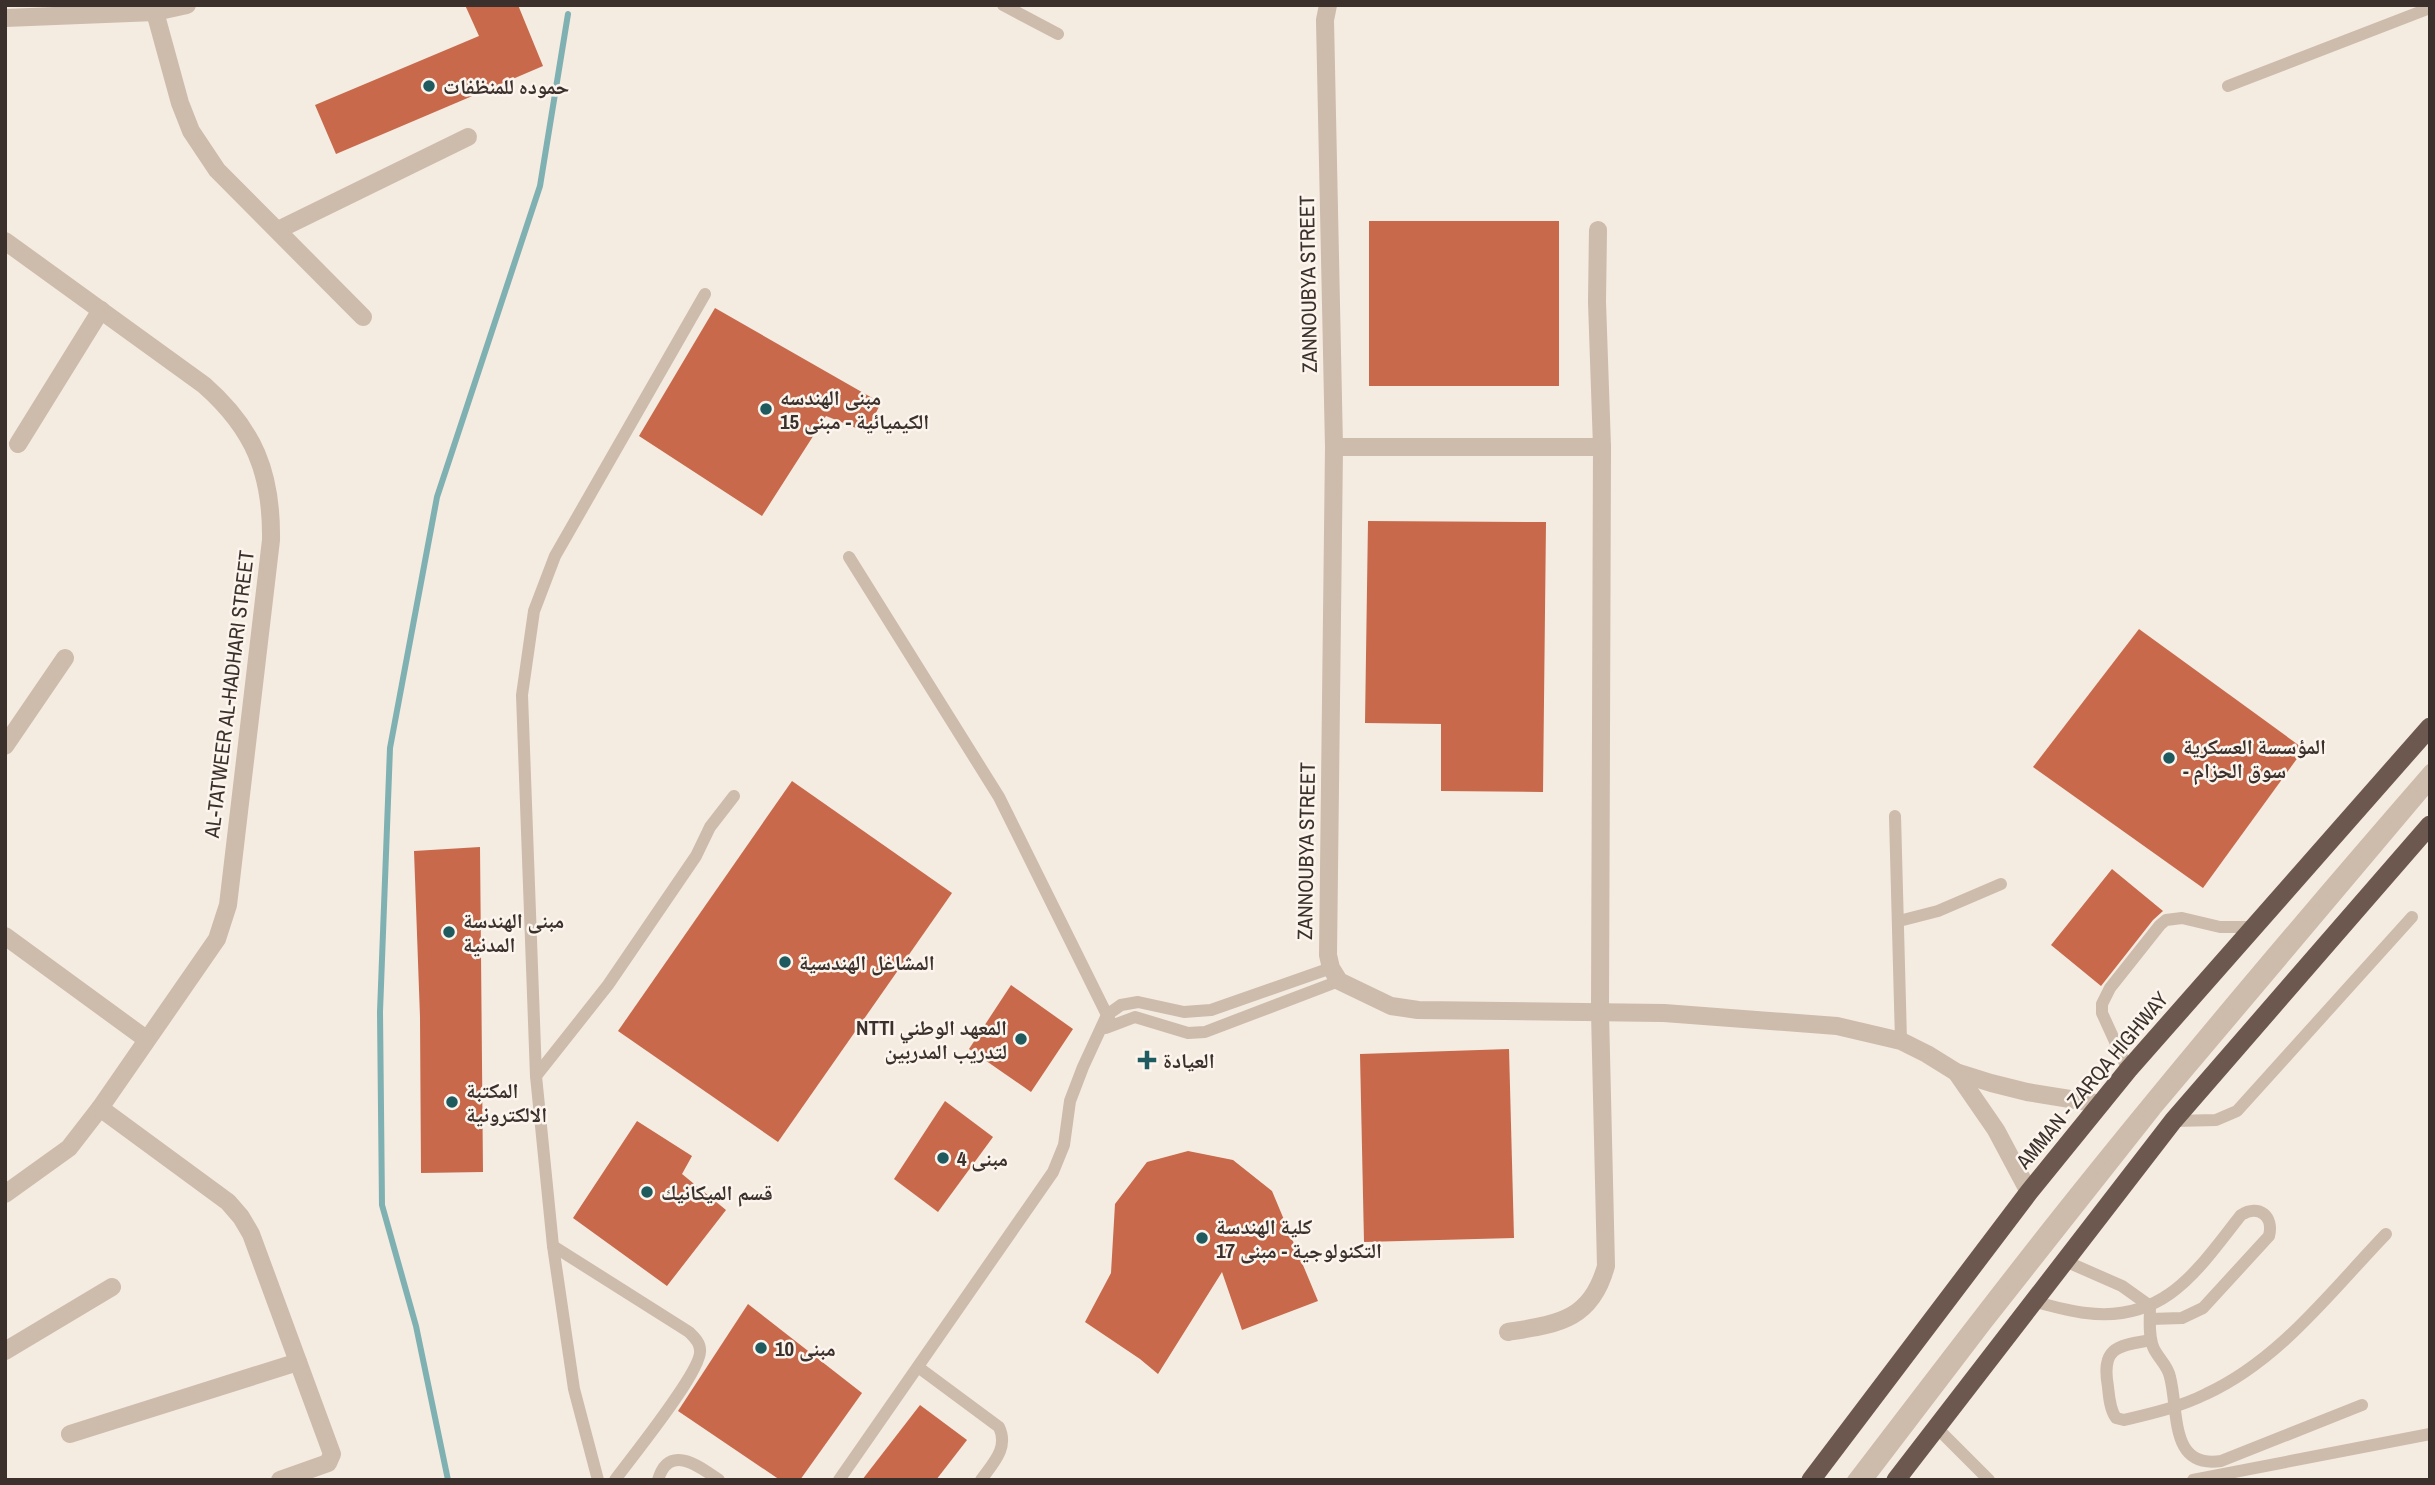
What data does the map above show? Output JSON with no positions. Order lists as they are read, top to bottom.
{
  "streets": {
    "highway": ["AMMAN - ZARQA HIGHWAY"],
    "street": ["ZANNOUBYA STREET", "AL-TATWEER AL-HADHARI STREET"]
  },
  "places": {
    "other": [
      "حموده للمنظفات",
      "مبنى الهندسه الكيميائية - مبنى 15",
      "المؤسسة العسكرية - سوق الحزام",
      "مبنى الهندسة المدنية",
      "المشاغل الهندسية",
      "NTTI المعهد الوطني لتدريب المدربين",
      "المكتبة الالكترونية",
      "مبنى 4",
      "قسم الميكانيك",
      "كلية الهندسة التكنولوجية - مبنى 17",
      "مبنى 10"
    ],
    "health": ["العيادة"]
  }
}
